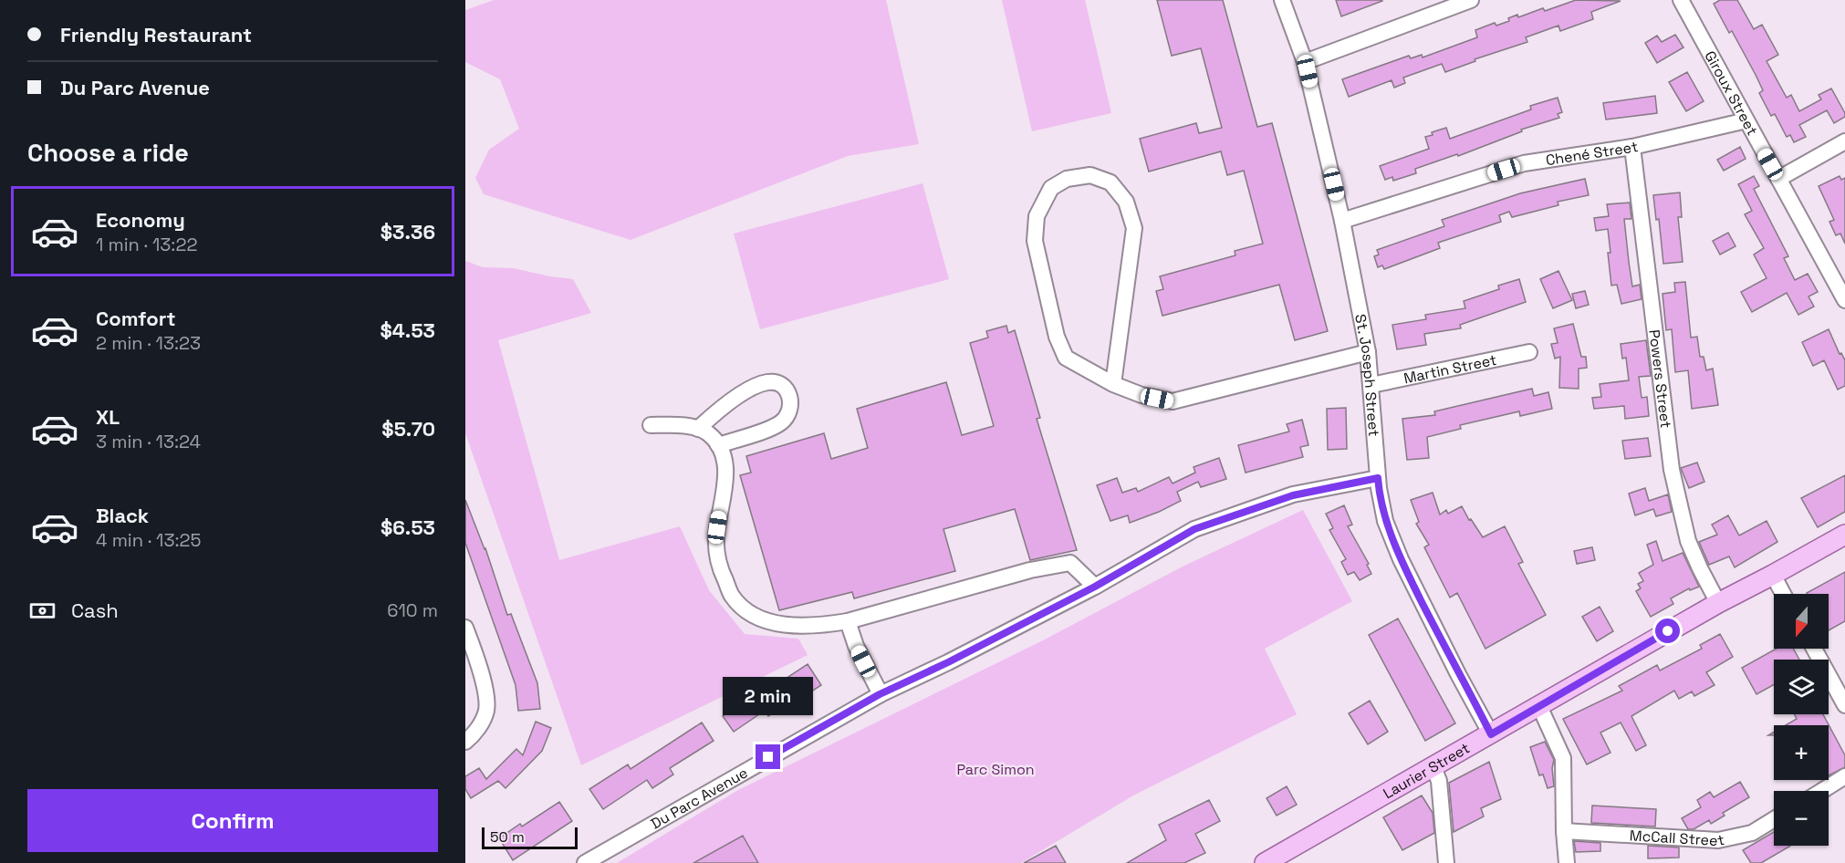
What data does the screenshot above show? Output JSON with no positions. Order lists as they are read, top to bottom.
{
  "streets": {
    "main road": ["Laurier Street"],
    "street": [
      "Giroux Street",
      "Chené Street",
      "Martin Street",
      "St. Joseph Street",
      "Powers Street",
      "Du Parc Avenue",
      "McCall Street"
    ]
  },
  "crossings": [
    ["Giroux Street", "Chené Street"],
    ["Chené Street", "St. Joseph Street"],
    ["Chené Street", "Powers Street"],
    ["Martin Street", "St. Joseph Street"],
    ["St. Joseph Street", "Laurier Street"],
    ["St. Joseph Street", "Du Parc Avenue"],
    ["Powers Street", "Laurier Street"]
  ],
  "parks": ["Parc Simon"],
  "scale_bar": "50 m",
  "north": "bottom",
  "page": {
    "banner": ["Friendly Restaurant", "Du Parc Avenue"],
    "heading": "Choose a ride",
    "list": [
      {
        "name": "Economy",
        "note": "1 min · 13:22",
        "value": "$3.36"
      },
      {
        "name": "Comfort",
        "note": "2 min · 13:23",
        "value": "$4.53"
      },
      {
        "name": "XL",
        "note": "3 min · 13:24",
        "value": "$5.70"
      },
      {
        "name": "Black",
        "note": "4 min · 13:25",
        "value": "$6.53"
      }
    ],
    "pay": ["Cash", "610 m"],
    "map_buttons": ["+", "−"],
    "bubble": "2 min",
    "buttons": "Confirm",
    "scale": "50 m"
  }
}
